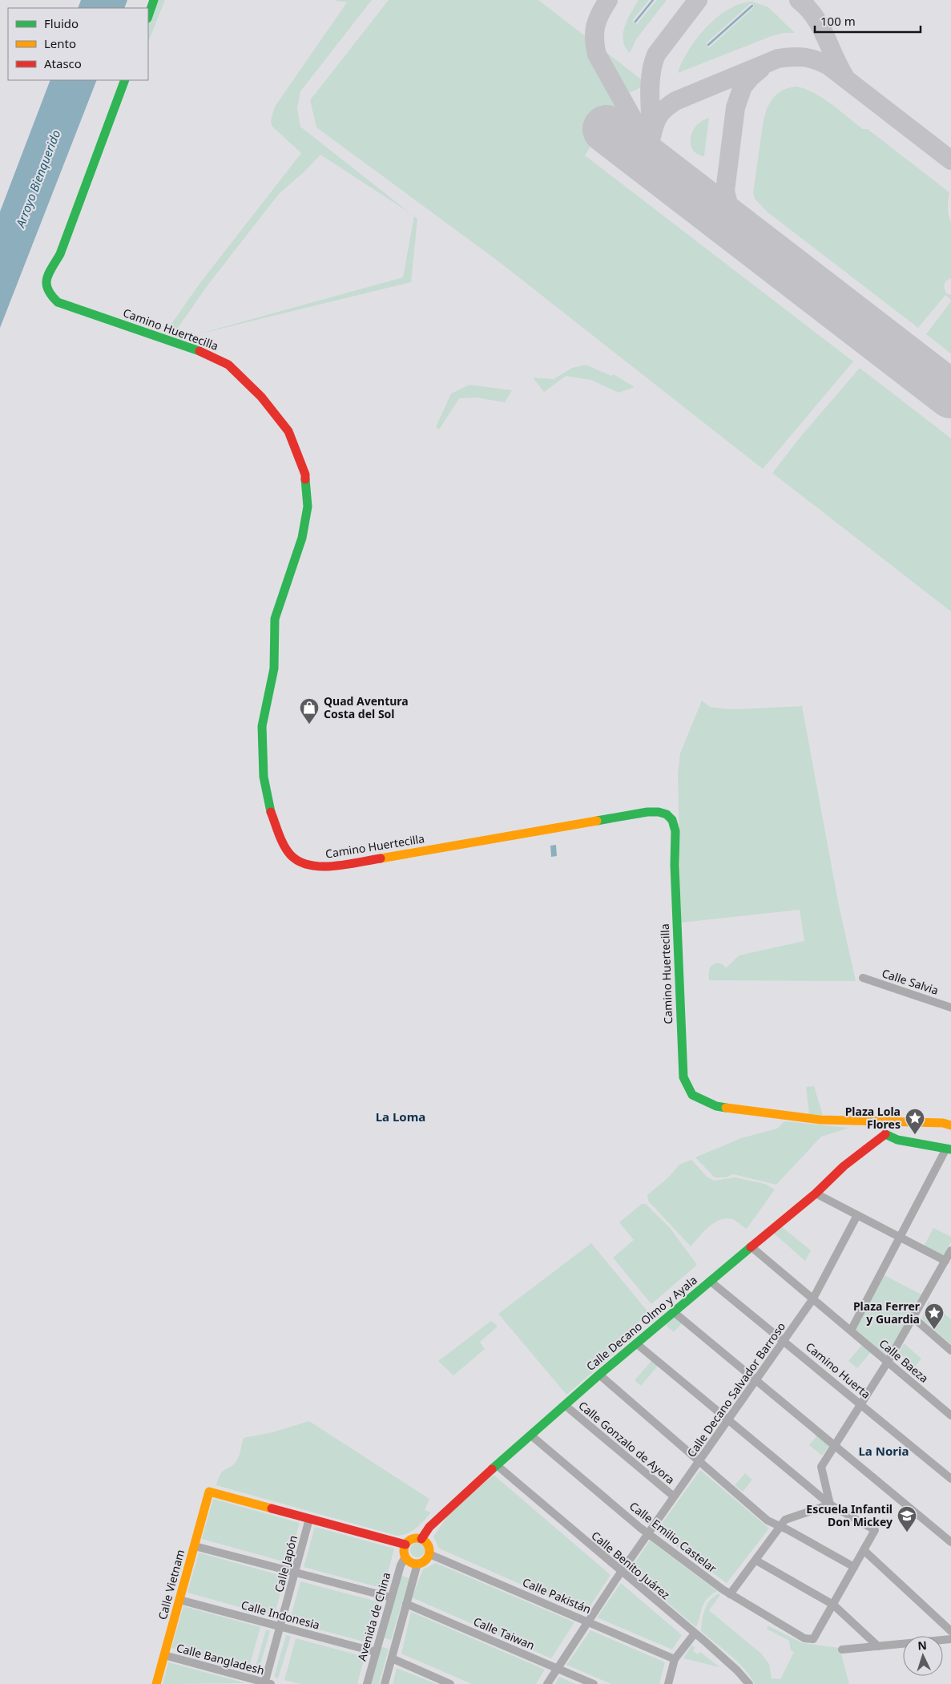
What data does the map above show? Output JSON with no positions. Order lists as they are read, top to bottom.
{
  "streets": {
    "street": [
      "Camino Huertecilla",
      "Calle Salvia",
      "Calle Decano Olmo y Ayala",
      "Calle Baeza",
      "Camino Huerta",
      "Calle Decano Salvador Barroso",
      "Calle Gonzalo de Ayora",
      "Calle Emilio Castelar",
      "Calle Japón",
      "Calle Benito Juárez",
      "Calle Vietnam",
      "Calle Pakistán",
      "Calle Indonesia",
      "Avenida de China",
      "Calle Taiwan",
      "Calle Bangladesh"
    ]
  },
  "crossings": [
    ["Calle Decano Olmo y Ayala", "Calle Baeza"],
    ["Calle Decano Olmo y Ayala", "Camino Huerta"],
    ["Calle Decano Olmo y Ayala", "Calle Gonzalo de Ayora"],
    ["Calle Decano Olmo y Ayala", "Calle Emilio Castelar"],
    ["Calle Decano Olmo y Ayala", "Calle Benito Juárez"],
    ["Calle Decano Olmo y Ayala", "Calle Pakistán"],
    ["Calle Decano Olmo y Ayala", "Avenida de China"],
    ["Calle Baeza", "Calle Decano Salvador Barroso"],
    ["Camino Huerta", "Calle Decano Salvador Barroso"],
    ["Calle Decano Salvador Barroso", "Calle Gonzalo de Ayora"],
    ["Calle Decano Salvador Barroso", "Calle Emilio Castelar"],
    ["Calle Decano Salvador Barroso", "Calle Benito Juárez"],
    ["Calle Decano Salvador Barroso", "Calle Pakistán"],
    ["Calle Decano Salvador Barroso", "Calle Taiwan"],
    ["Calle Japón", "Calle Vietnam"],
    ["Calle Japón", "Calle Indonesia"],
    ["Calle Japón", "Calle Bangladesh"],
    ["Calle Vietnam", "Calle Indonesia"],
    ["Calle Vietnam", "Calle Bangladesh"],
    ["Calle Pakistán", "Avenida de China"],
    ["Calle Indonesia", "Avenida de China"]
  ],
  "districts": ["La Loma", "La Noria"],
  "water": ["Arroyo Bienquerido"],
  "places": {
    "shop": ["Quad Aventura Costa del Sol"],
    "place": ["Plaza Lola Flores", "Plaza Ferrer y Guardia"],
    "school or university": ["Escuela Infantil Don Mickey"]
  },
  "legend": ["Fluido", "Lento", "Atasco"],
  "scale_bar": "100 m",
  "north": "top"
}
